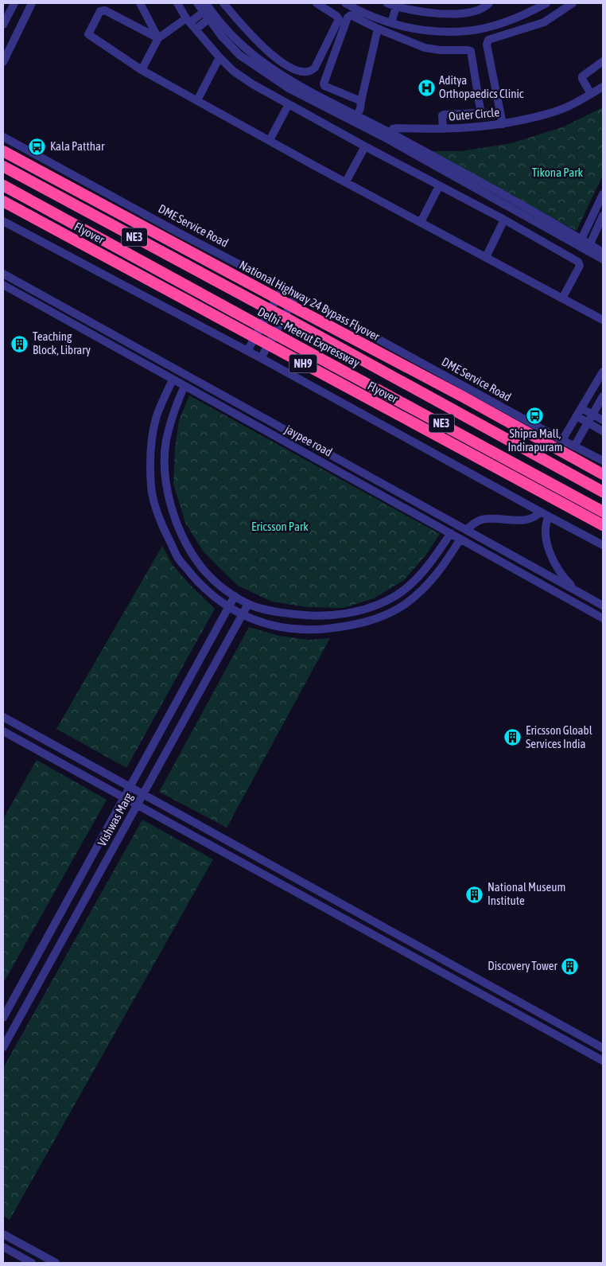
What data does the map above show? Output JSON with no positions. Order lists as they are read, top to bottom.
{
  "streets": {
    "highway": [
      "Flyover",
      "NE3",
      "National Highway 24 Bypass Flyover",
      "Delhi - Meerut Expressway",
      "NH9"
    ],
    "street": [
      "Outer Circle",
      "DME Service Road",
      "jaypee road",
      "Vishwas Marg"
    ]
  },
  "parks": ["Tikona Park", "Ericsson Park"],
  "places": {
    "hospital": ["Aditya Orthopaedics Clinic"],
    "bus stop": ["Kala Patthar", "Shipra Mall, Indirapuram"],
    "building": [
      "Teaching Block, Library",
      "Ericsson Gloabl Services India",
      "National Museum Institute",
      "Discovery Tower"
    ]
  }
}
